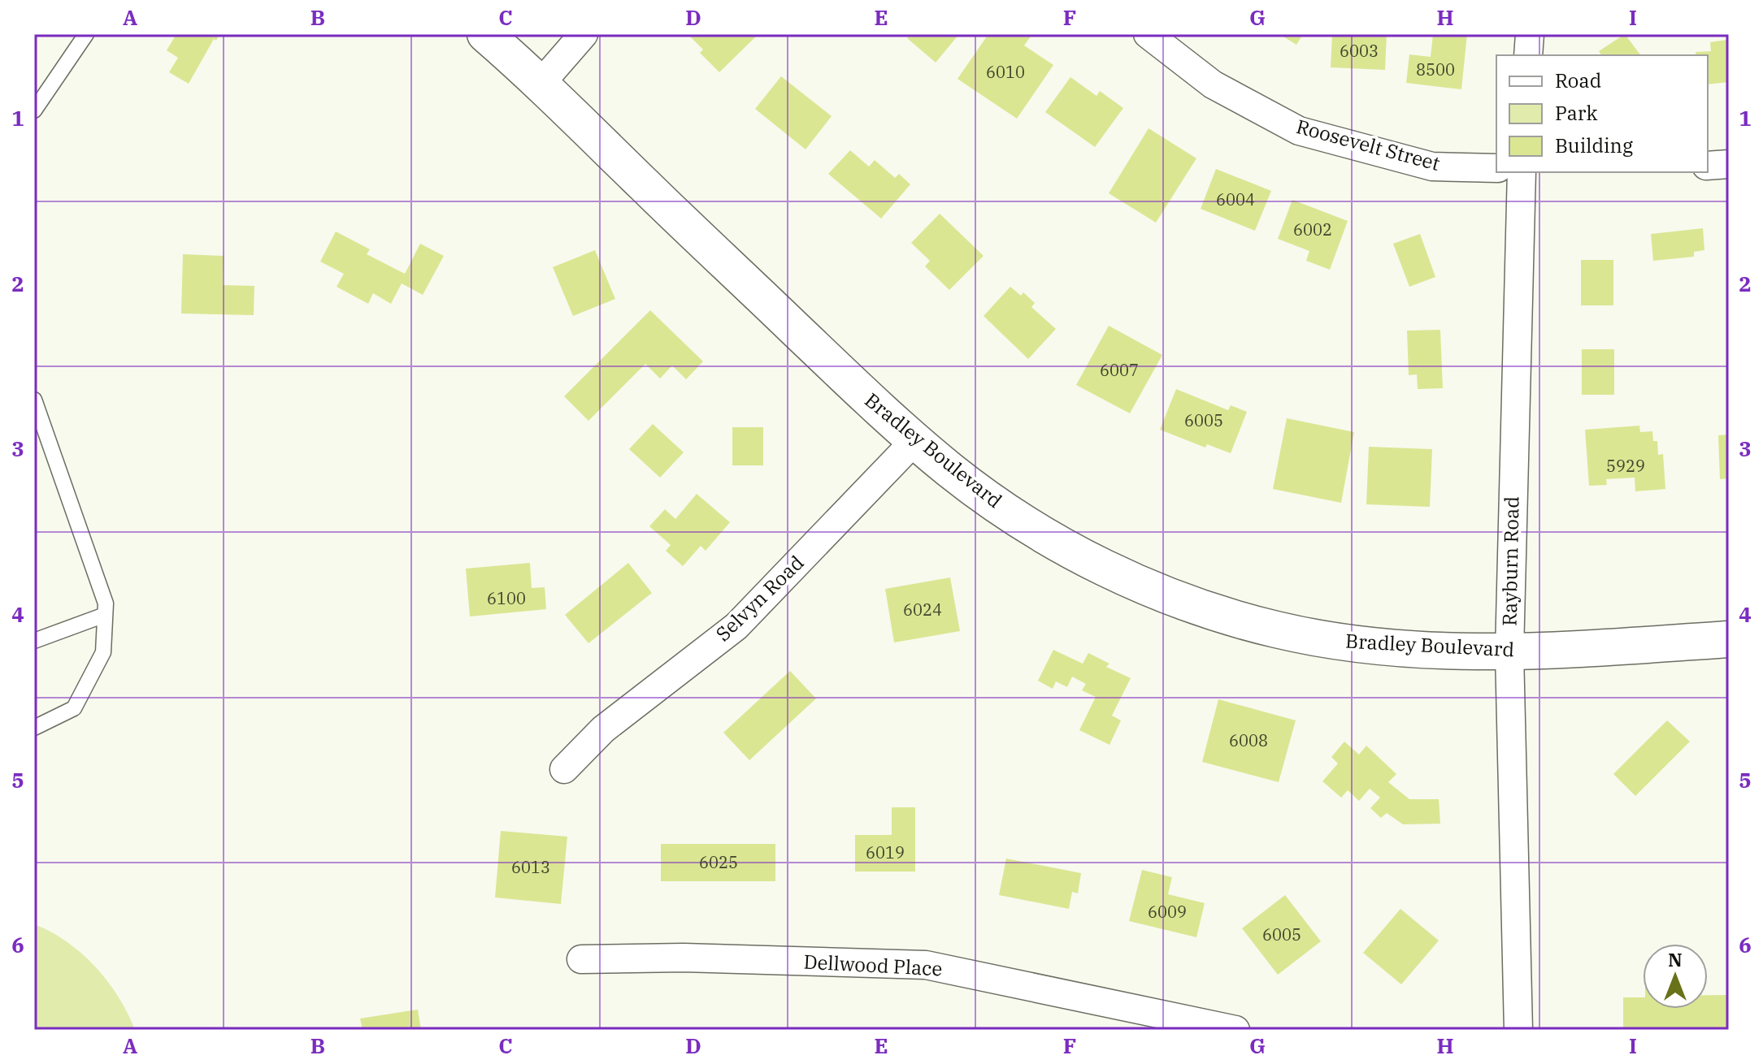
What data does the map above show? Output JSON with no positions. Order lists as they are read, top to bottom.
{
  "streets": {
    "main road": ["Bradley Boulevard"],
    "street": [
      "Roosevelt Street",
      "Rayburn Road",
      "Selvyn Road",
      "Dellwood Place"
    ]
  },
  "crossings": [
    ["Bradley Boulevard", "Rayburn Road"],
    ["Bradley Boulevard", "Selvyn Road"]
  ],
  "house_numbers": [
    "6003",
    "8500",
    "6010",
    "6004",
    "6002",
    "6007",
    "6005",
    "5929",
    "6100",
    "6024",
    "6008",
    "6019",
    "6025",
    "6013",
    "6009",
    "6005"
  ],
  "legend": ["Road", "Park", "Building"],
  "north": "top",
  "grid": {
    "columns": [
      "A",
      "B",
      "C",
      "D",
      "E",
      "F",
      "G",
      "H",
      "I"
    ],
    "rows": [
      "1",
      "2",
      "3",
      "4",
      "5",
      "6"
    ]
  }
}
